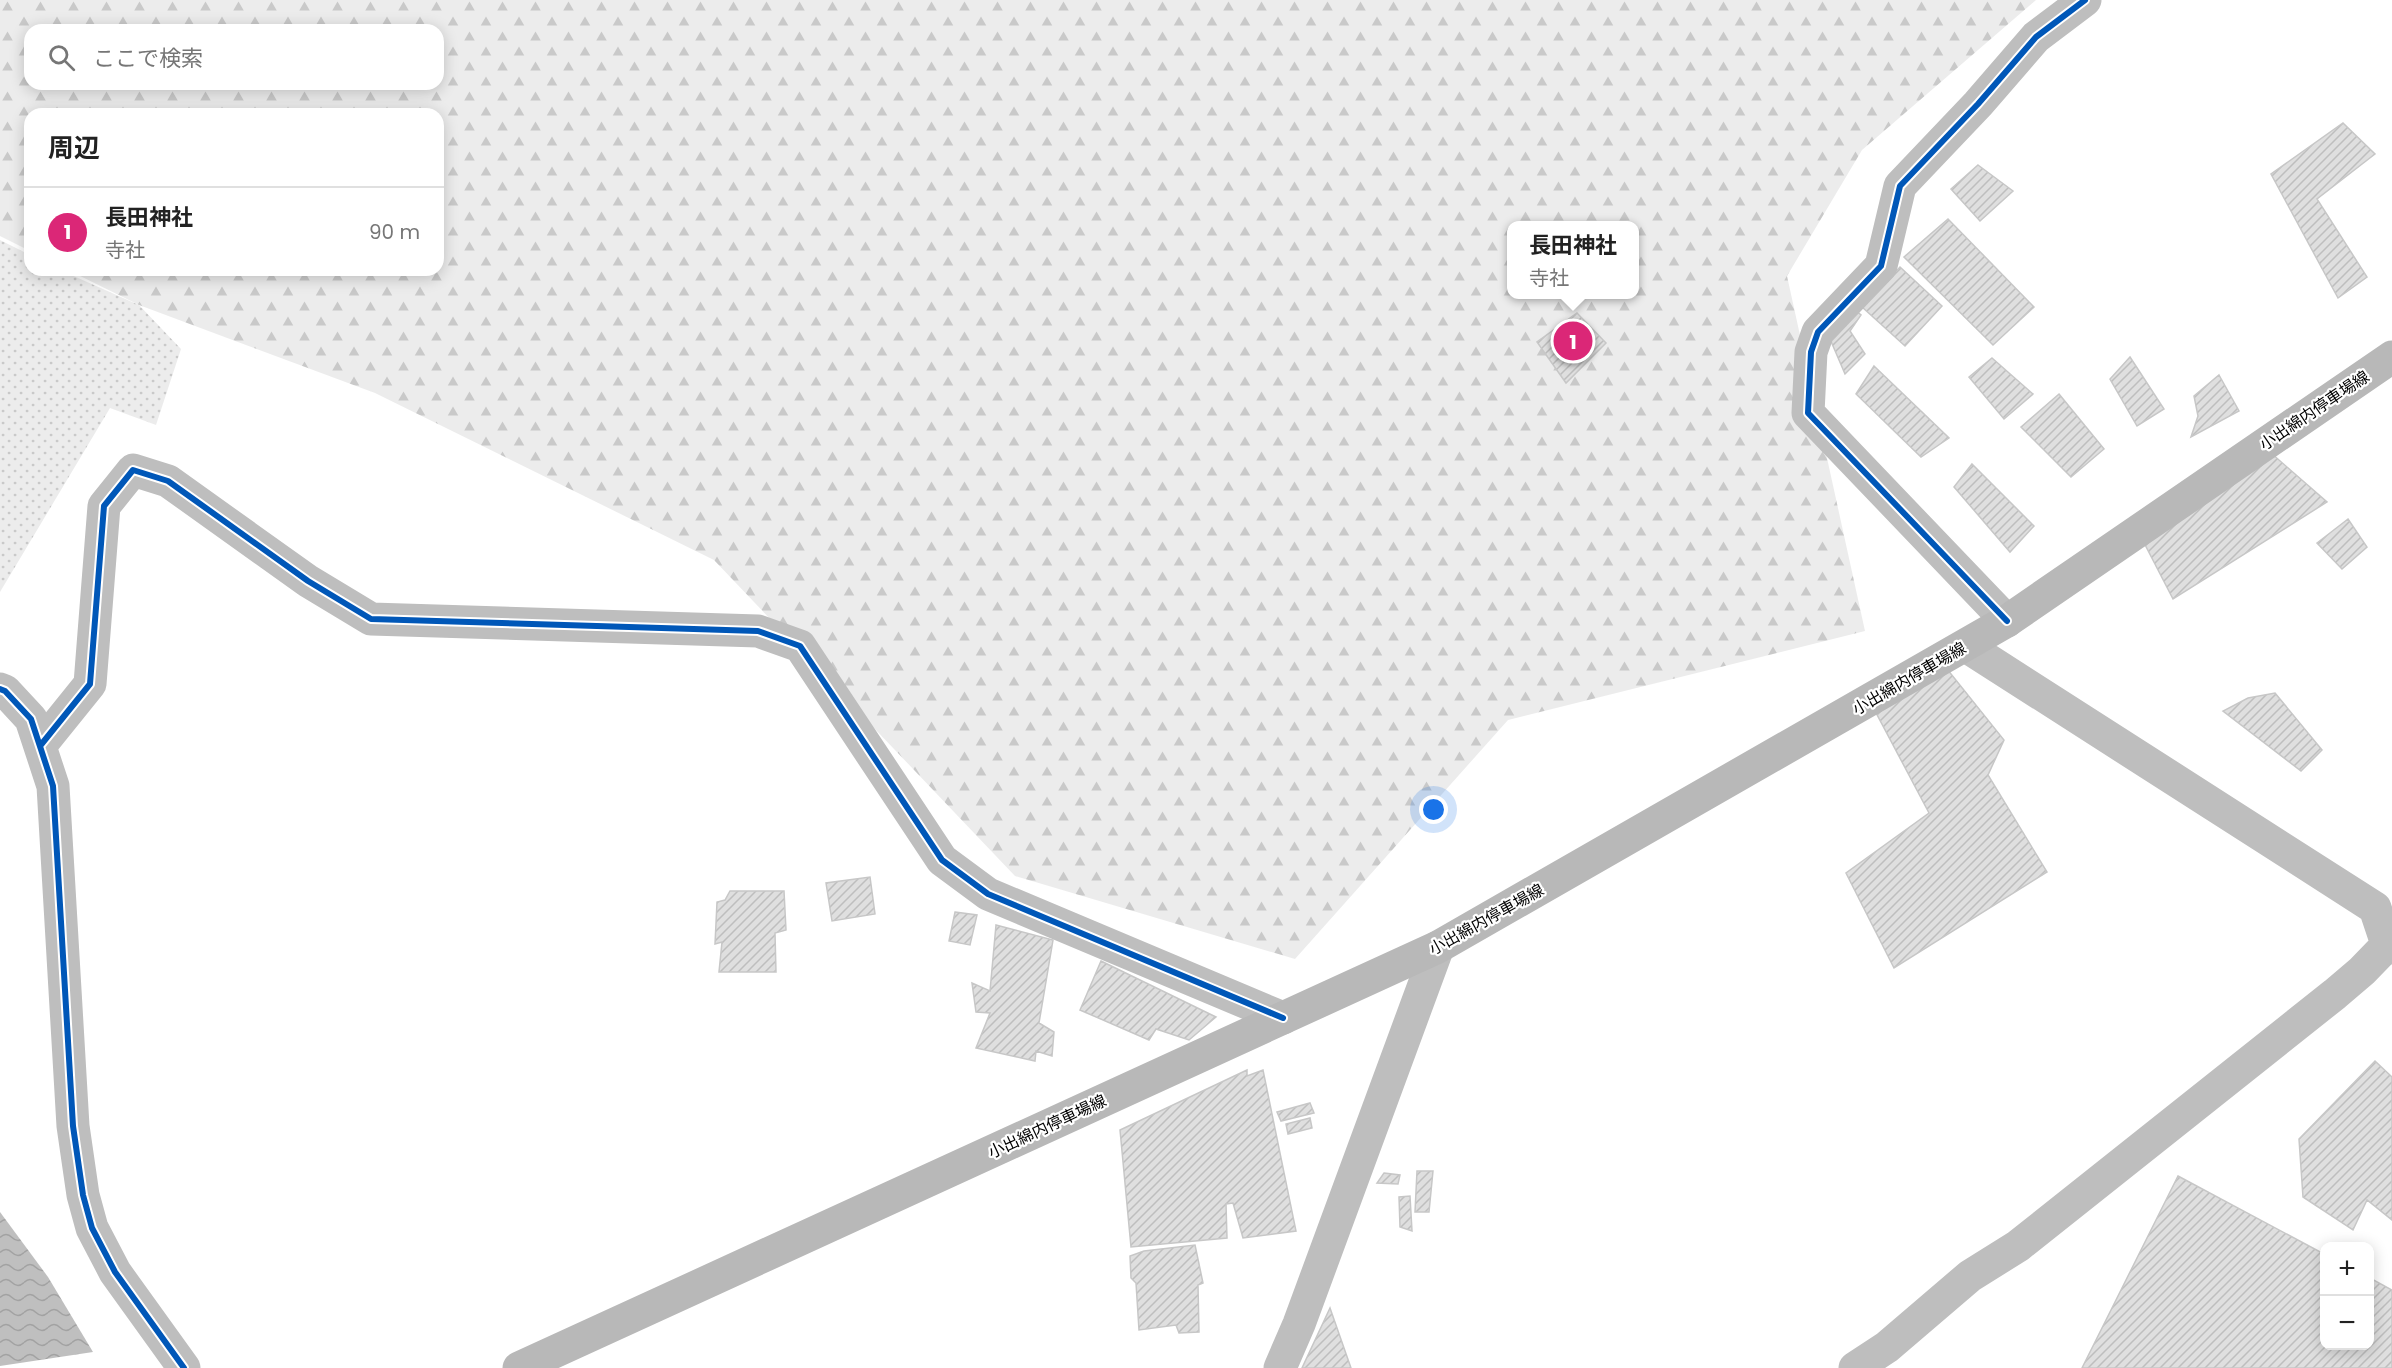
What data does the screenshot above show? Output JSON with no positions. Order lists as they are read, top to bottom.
{
  "streets": {
    "main road": ["小出綿内停車場線"]
  },
  "page": {
    "search": "ここで検索",
    "heading": "周辺",
    "list": [
      {
        "mark": "1",
        "name": "長田神社",
        "note": "寺社",
        "value": "90 m"
      }
    ],
    "popup": ["長田神社", "寺社"],
    "pins": "1",
    "map_buttons": ["+", "−"]
  }
}
